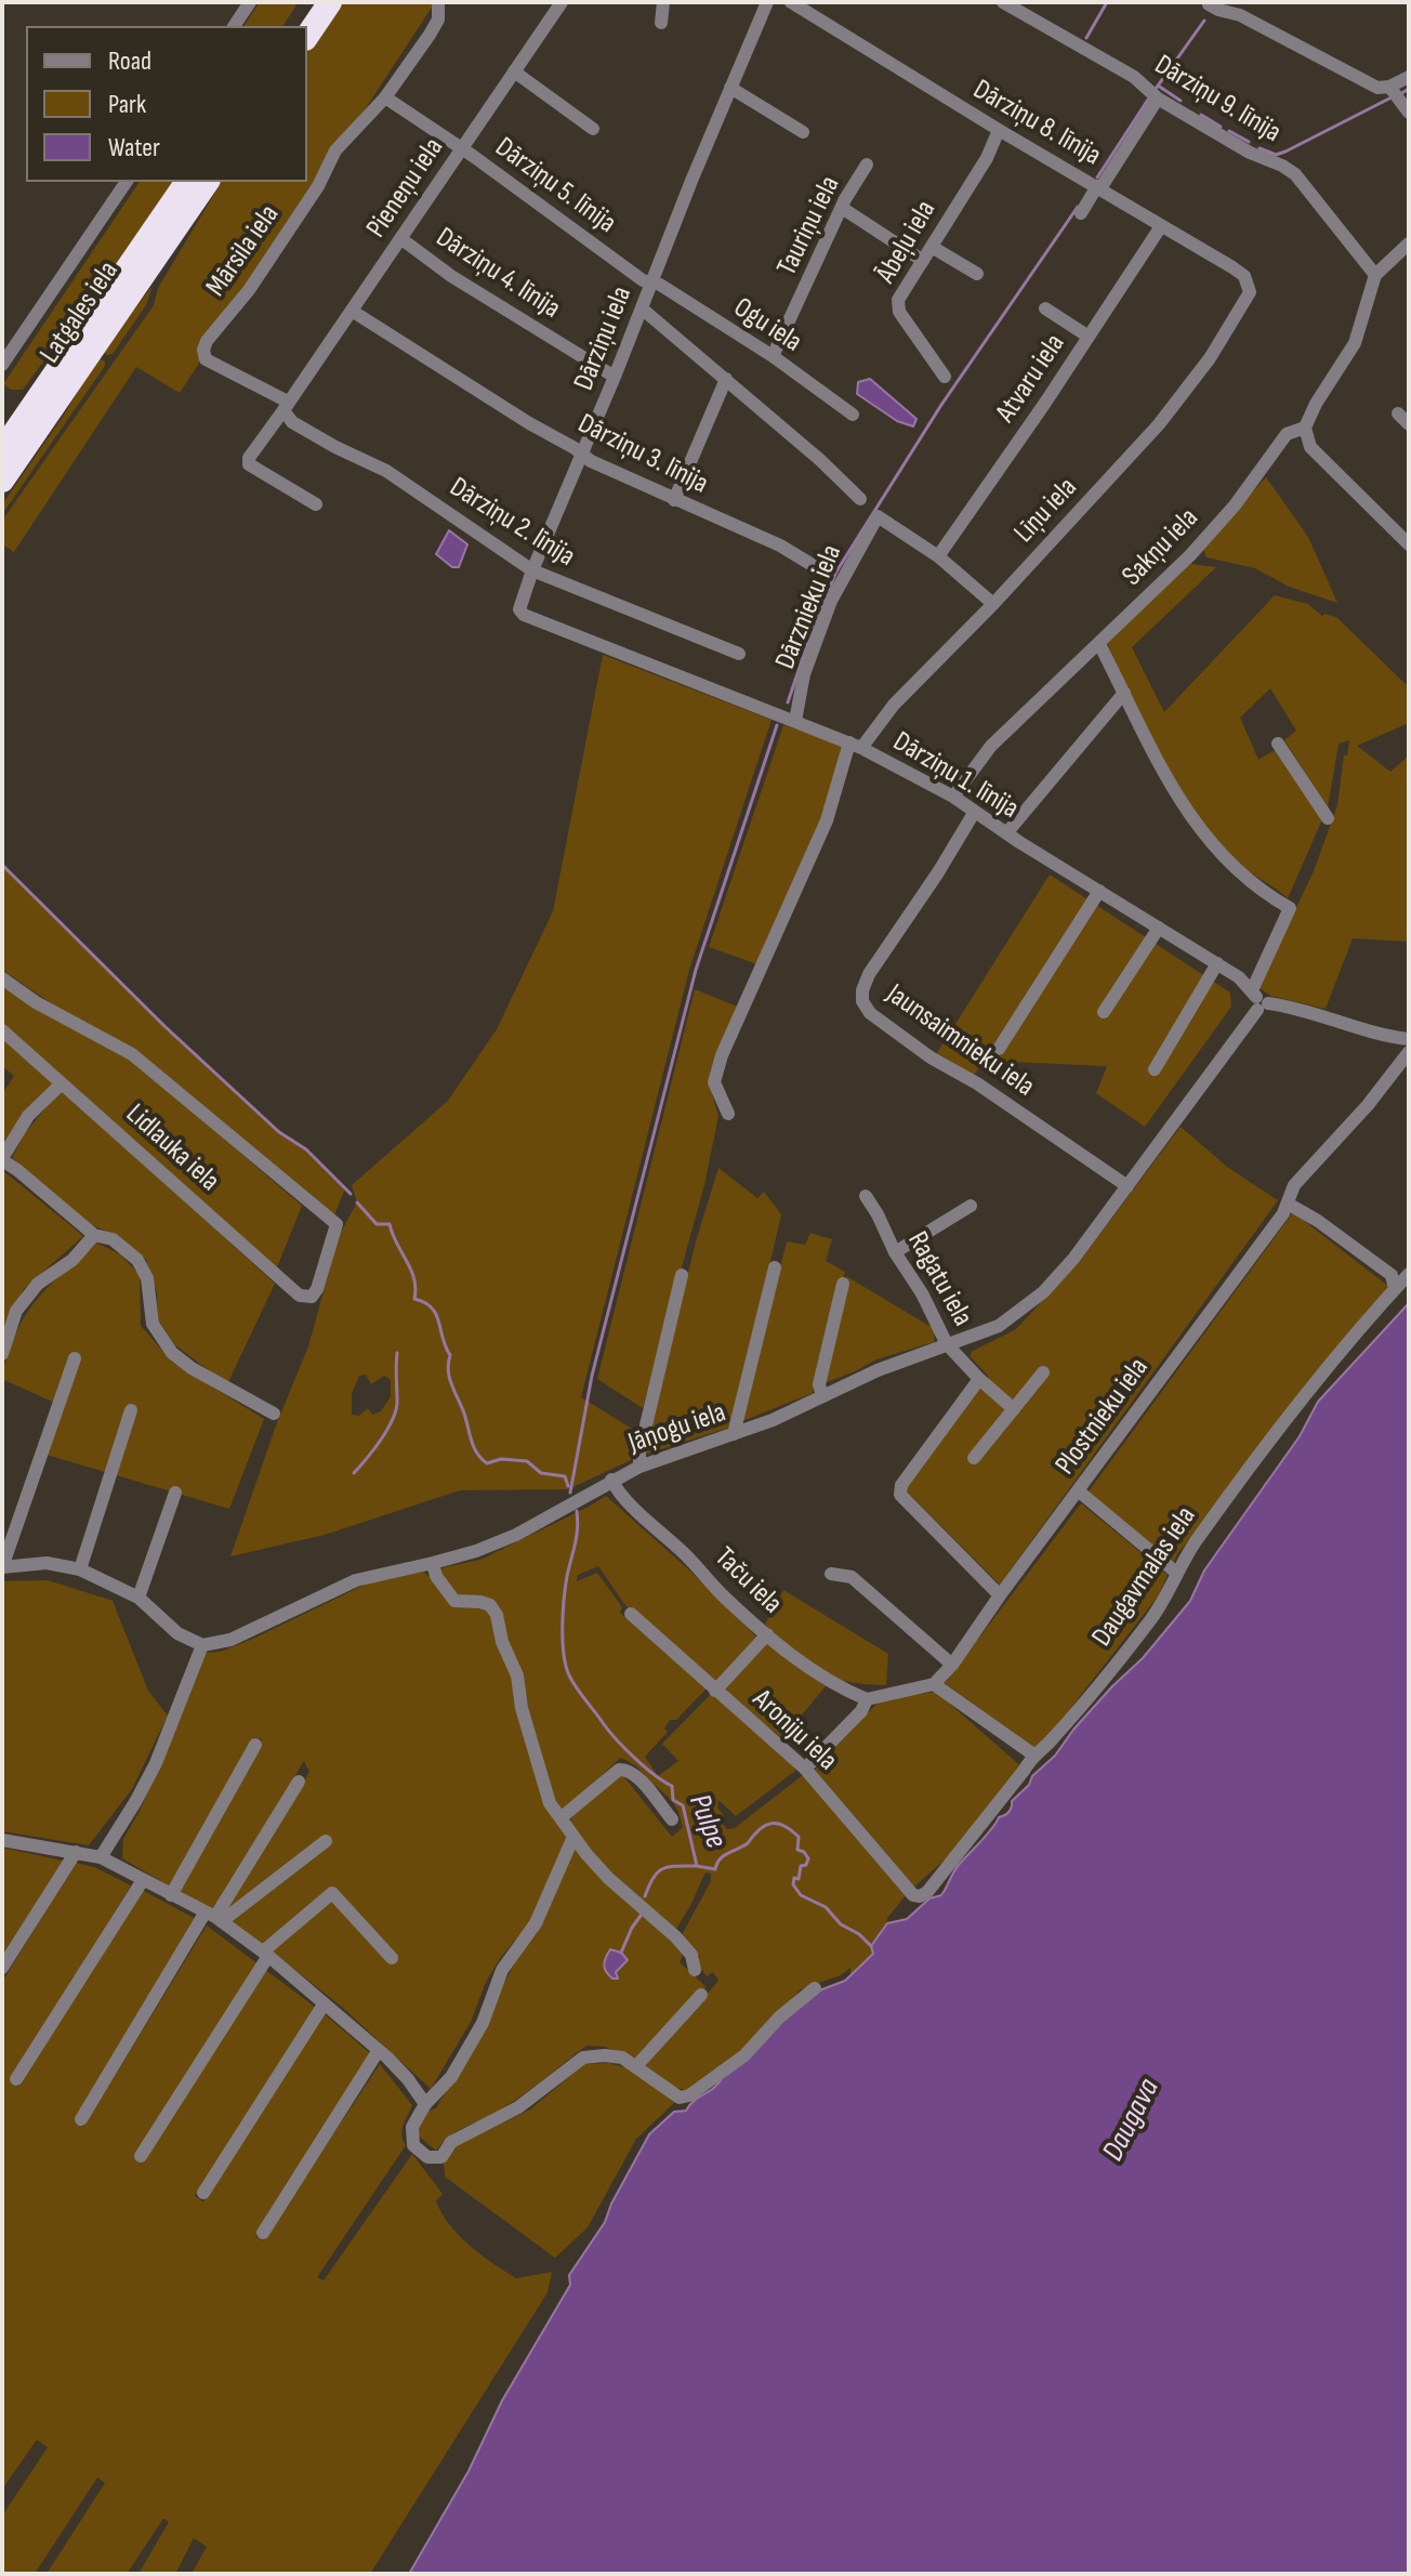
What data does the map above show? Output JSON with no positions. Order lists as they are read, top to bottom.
{
  "streets": {
    "highway": ["Latgales iela"],
    "street": [
      "Dārziņu 9. līnija",
      "Dārziņu 8. līnija",
      "Dārziņu 5. līnija",
      "Pieneņu iela",
      "Tauriņu iela",
      "Ābeļu iela",
      "Mārsila iela",
      "Dārziņu 4. līnija",
      "Ogu iela",
      "Dārziņu iela",
      "Atvaru iela",
      "Dārziņu 3. līnija",
      "Līņu iela",
      "Dārziņu 2. līnija",
      "Sakņu iela",
      "Dārznieku iela",
      "Dārziņu 1. līnija",
      "Jaunsaimnieku iela",
      "Lidlauka iela",
      "Ragatu iela",
      "Plostnieku iela",
      "Jāņogu iela",
      "Daugavmalas iela",
      "Taču iela",
      "Aroniju iela"
    ]
  },
  "crossings": [
    ["Dārziņu 9. līnija", "Sakņu iela"],
    ["Dārziņu 8. līnija", "Ābeļu iela"],
    ["Dārziņu 8. līnija", "Atvaru iela"],
    ["Dārziņu 8. līnija", "Līņu iela"],
    ["Dārziņu 5. līnija", "Pieneņu iela"],
    ["Dārziņu 5. līnija", "Mārsila iela"],
    ["Dārziņu 5. līnija", "Ogu iela"],
    ["Dārziņu 5. līnija", "Dārziņu iela"],
    ["Pieneņu iela", "Dārziņu 4. līnija"],
    ["Pieneņu iela", "Dārziņu 3. līnija"],
    ["Pieneņu iela", "Dārziņu 2. līnija"],
    ["Tauriņu iela", "Ogu iela"],
    ["Mārsila iela", "Dārziņu 2. līnija"],
    ["Dārziņu 4. līnija", "Dārziņu iela"],
    ["Ogu iela", "Dārziņu iela"],
    ["Dārziņu iela", "Dārziņu 3. līnija"],
    ["Dārziņu iela", "Dārziņu 2. līnija"],
    ["Dārziņu iela", "Dārziņu 1. līnija"],
    ["Atvaru iela", "Dārznieku iela"],
    ["Līņu iela", "Dārziņu 1. līnija"],
    ["Sakņu iela", "Dārziņu 1. līnija"],
    ["Dārznieku iela", "Dārziņu 1. līnija"],
    ["Dārziņu 1. līnija", "Jaunsaimnieku iela"],
    ["Dārziņu 1. līnija", "Jāņogu iela"],
    ["Jaunsaimnieku iela", "Jāņogu iela"],
    ["Ragatu iela", "Jāņogu iela"],
    ["Jāņogu iela", "Taču iela"],
    ["Daugavmalas iela", "Aroniju iela"]
  ],
  "water": ["Pulpe", "Daugava"],
  "legend": ["Road", "Park", "Water"]
}
